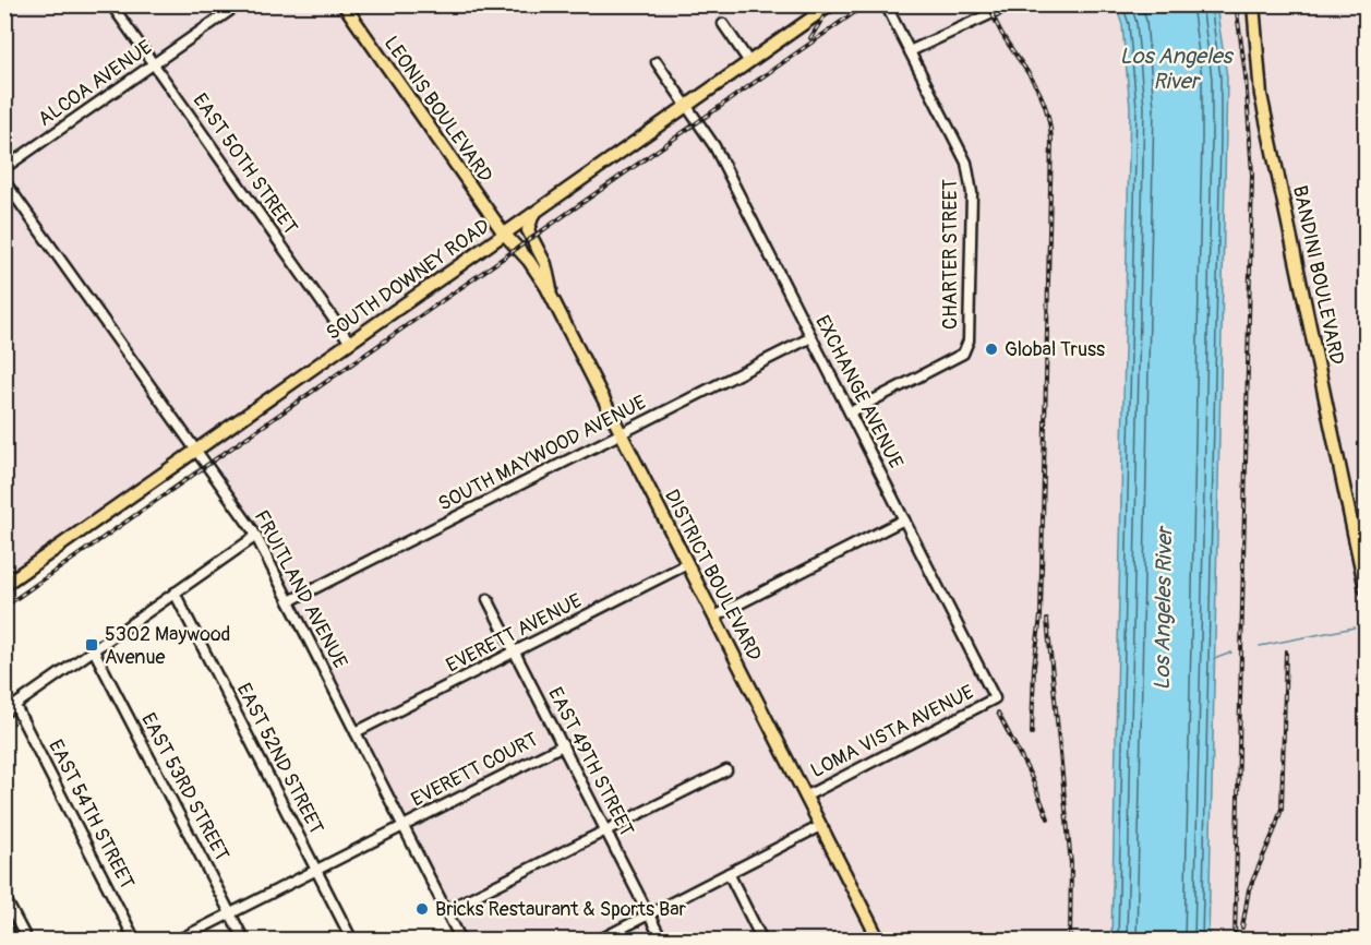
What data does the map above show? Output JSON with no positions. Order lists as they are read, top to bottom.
{
  "streets": {
    "main road": [
      "LEONIS BOULEVARD",
      "BANDINI BOULEVARD",
      "SOUTH DOWNEY ROAD",
      "DISTRICT BOULEVARD"
    ],
    "street": [
      "ALCOA AVENUE",
      "EAST 50TH STREET",
      "CHARTER STREET",
      "EXCHANGE AVENUE",
      "SOUTH MAYWOOD AVENUE",
      "FRUITLAND AVENUE",
      "EVERETT AVENUE",
      "LOMA VISTA AVENUE",
      "EAST 52ND STREET",
      "EAST 49TH STREET",
      "EVERETT COURT",
      "EAST 53RD STREET",
      "EAST 54TH STREET"
    ]
  },
  "crossings": [
    ["ALCOA AVENUE", "EAST 50TH STREET"],
    ["LEONIS BOULEVARD", "SOUTH DOWNEY ROAD"],
    ["LEONIS BOULEVARD", "DISTRICT BOULEVARD"],
    ["EAST 50TH STREET", "SOUTH DOWNEY ROAD"],
    ["CHARTER STREET", "EXCHANGE AVENUE"],
    ["SOUTH DOWNEY ROAD", "EXCHANGE AVENUE"],
    ["SOUTH DOWNEY ROAD", "DISTRICT BOULEVARD"],
    ["SOUTH DOWNEY ROAD", "FRUITLAND AVENUE"],
    ["EXCHANGE AVENUE", "SOUTH MAYWOOD AVENUE"],
    ["EXCHANGE AVENUE", "LOMA VISTA AVENUE"],
    ["SOUTH MAYWOOD AVENUE", "DISTRICT BOULEVARD"],
    ["SOUTH MAYWOOD AVENUE", "FRUITLAND AVENUE"],
    ["DISTRICT BOULEVARD", "EVERETT AVENUE"],
    ["DISTRICT BOULEVARD", "LOMA VISTA AVENUE"],
    ["FRUITLAND AVENUE", "EVERETT AVENUE"],
    ["FRUITLAND AVENUE", "EVERETT COURT"],
    ["EVERETT AVENUE", "EAST 49TH STREET"],
    ["EAST 49TH STREET", "EVERETT COURT"]
  ],
  "water": ["Los Angeles River"],
  "places": {
    "other": ["Global Truss", "Bricks Restaurant & Sports Bar"],
    "transit": ["5302 Maywood Avenue"]
  }
}
